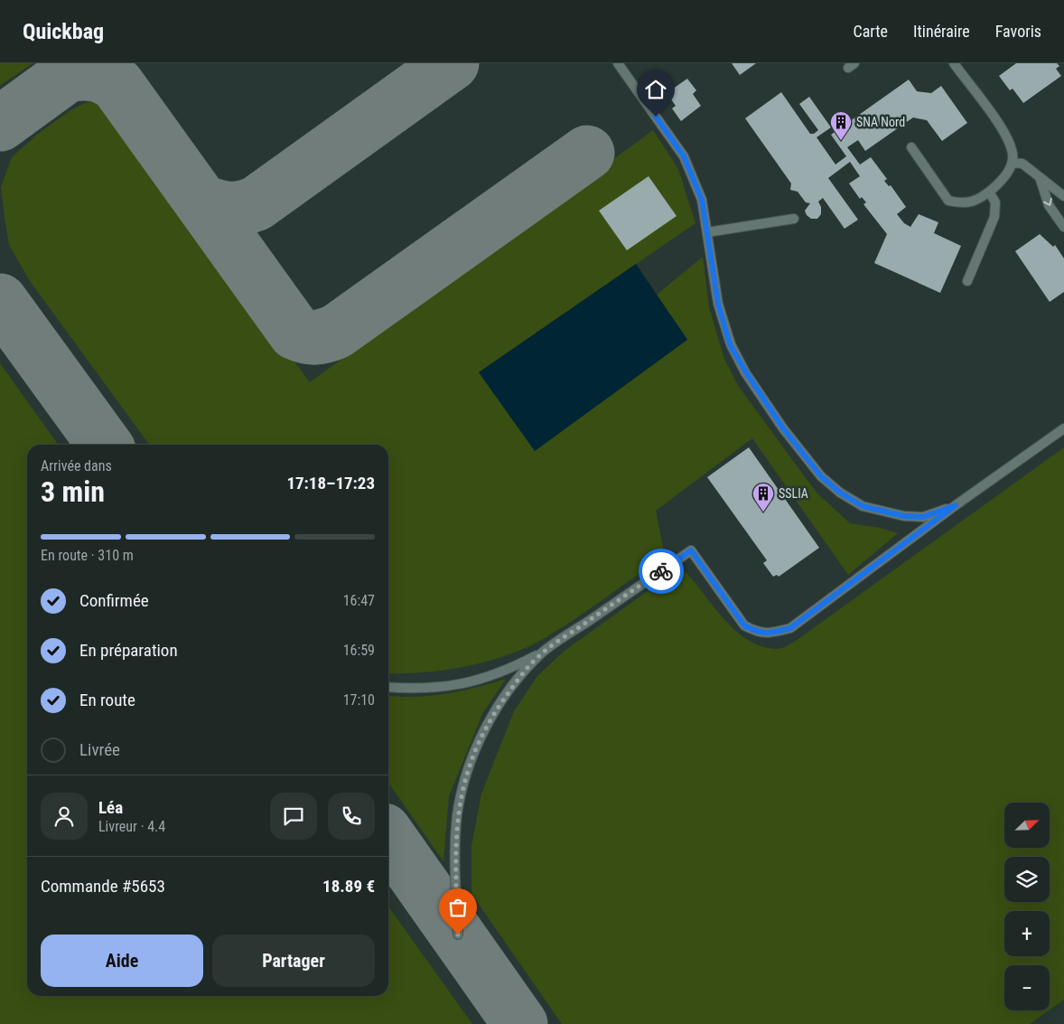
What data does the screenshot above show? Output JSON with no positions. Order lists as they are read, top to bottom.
{
  "places": {
    "building": ["SNA Nord", "SSLIA"]
  },
  "north": "top right",
  "page": {
    "header": "Quickbag",
    "nav": ["Carte", "Itinéraire", "Favoris"],
    "heading": ["3 min", "Arrivée dans", "17:18–17:23"],
    "panel": [
      "Léa",
      "Livreur · 4.4",
      "Commande #5653",
      "18.89 €"
    ],
    "bar": "En route · 310 m",
    "list": [
      ["Confirmée", "16:47"],
      ["En préparation", "16:59"],
      ["En route", "17:10"],
      "Livrée"
    ],
    "map_buttons": ["+", "−"],
    "buttons": ["Aide", "Partager"]
  }
}
